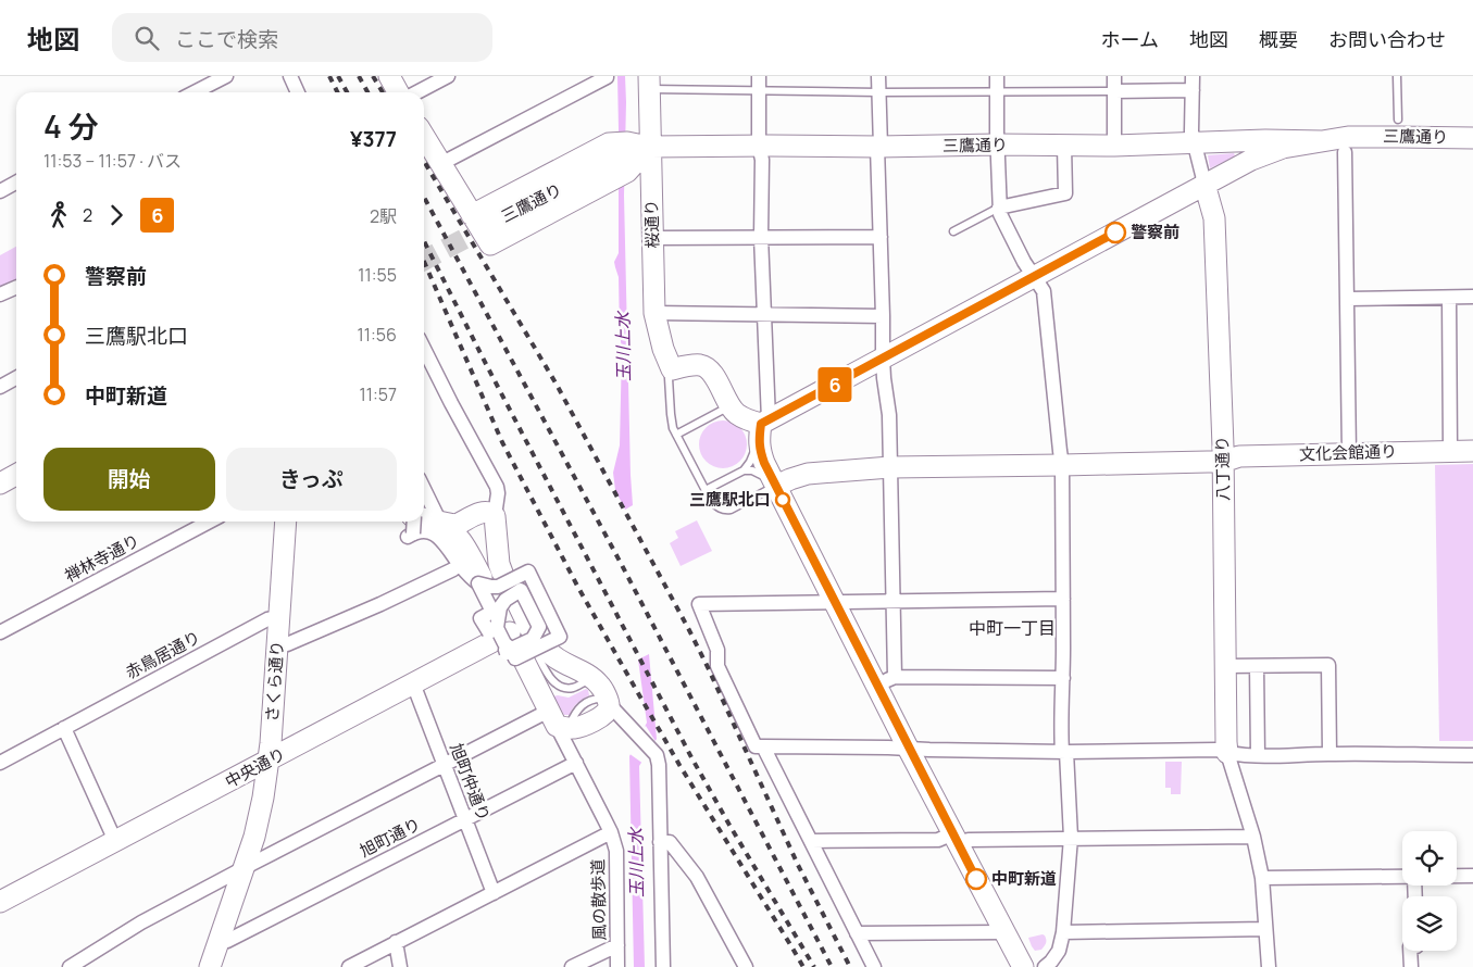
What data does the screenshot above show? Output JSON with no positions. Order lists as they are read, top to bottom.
{
  "streets": {
    "street": [
      "三鷹通り",
      "桜通り",
      "文化会館通り",
      "八丁通り",
      "禅林寺通り",
      "赤鳥居通り",
      "さくら通り",
      "中央通り",
      "旭町仲通り",
      "旭町通り",
      "風の散歩道"
    ]
  },
  "crossings": [
    ["三鷹通り", "桜通り"],
    ["文化会館通り", "八丁通り"],
    ["赤鳥居通り", "さくら通り"],
    ["さくら通り", "中央通り"],
    ["さくら通り", "旭町通り"],
    ["中央通り", "旭町仲通り"],
    ["旭町仲通り", "旭町通り"],
    ["旭町通り", "風の散歩道"]
  ],
  "districts": ["中町一丁目"],
  "water": ["玉川上水"],
  "places": ["警察前", "三鷹駅北口", "中町新道"],
  "lines": ["bus line 6"],
  "page": {
    "header": "地図",
    "search": "ここで検索",
    "nav": [
      "ホーム",
      "地図",
      "概要",
      "お問い合わせ"
    ],
    "on_map": "6",
    "heading": ["4 分", "11:53 – 11:57 · バス", "¥377"],
    "legs": ["2", "6", "2駅"],
    "list": [
      {
        "name": "警察前",
        "value": "11:55"
      },
      {
        "name": "三鷹駅北口",
        "value": "11:56"
      },
      {
        "name": "中町新道",
        "value": "11:57"
      }
    ],
    "buttons": ["開始", "きっぷ"]
  }
}
